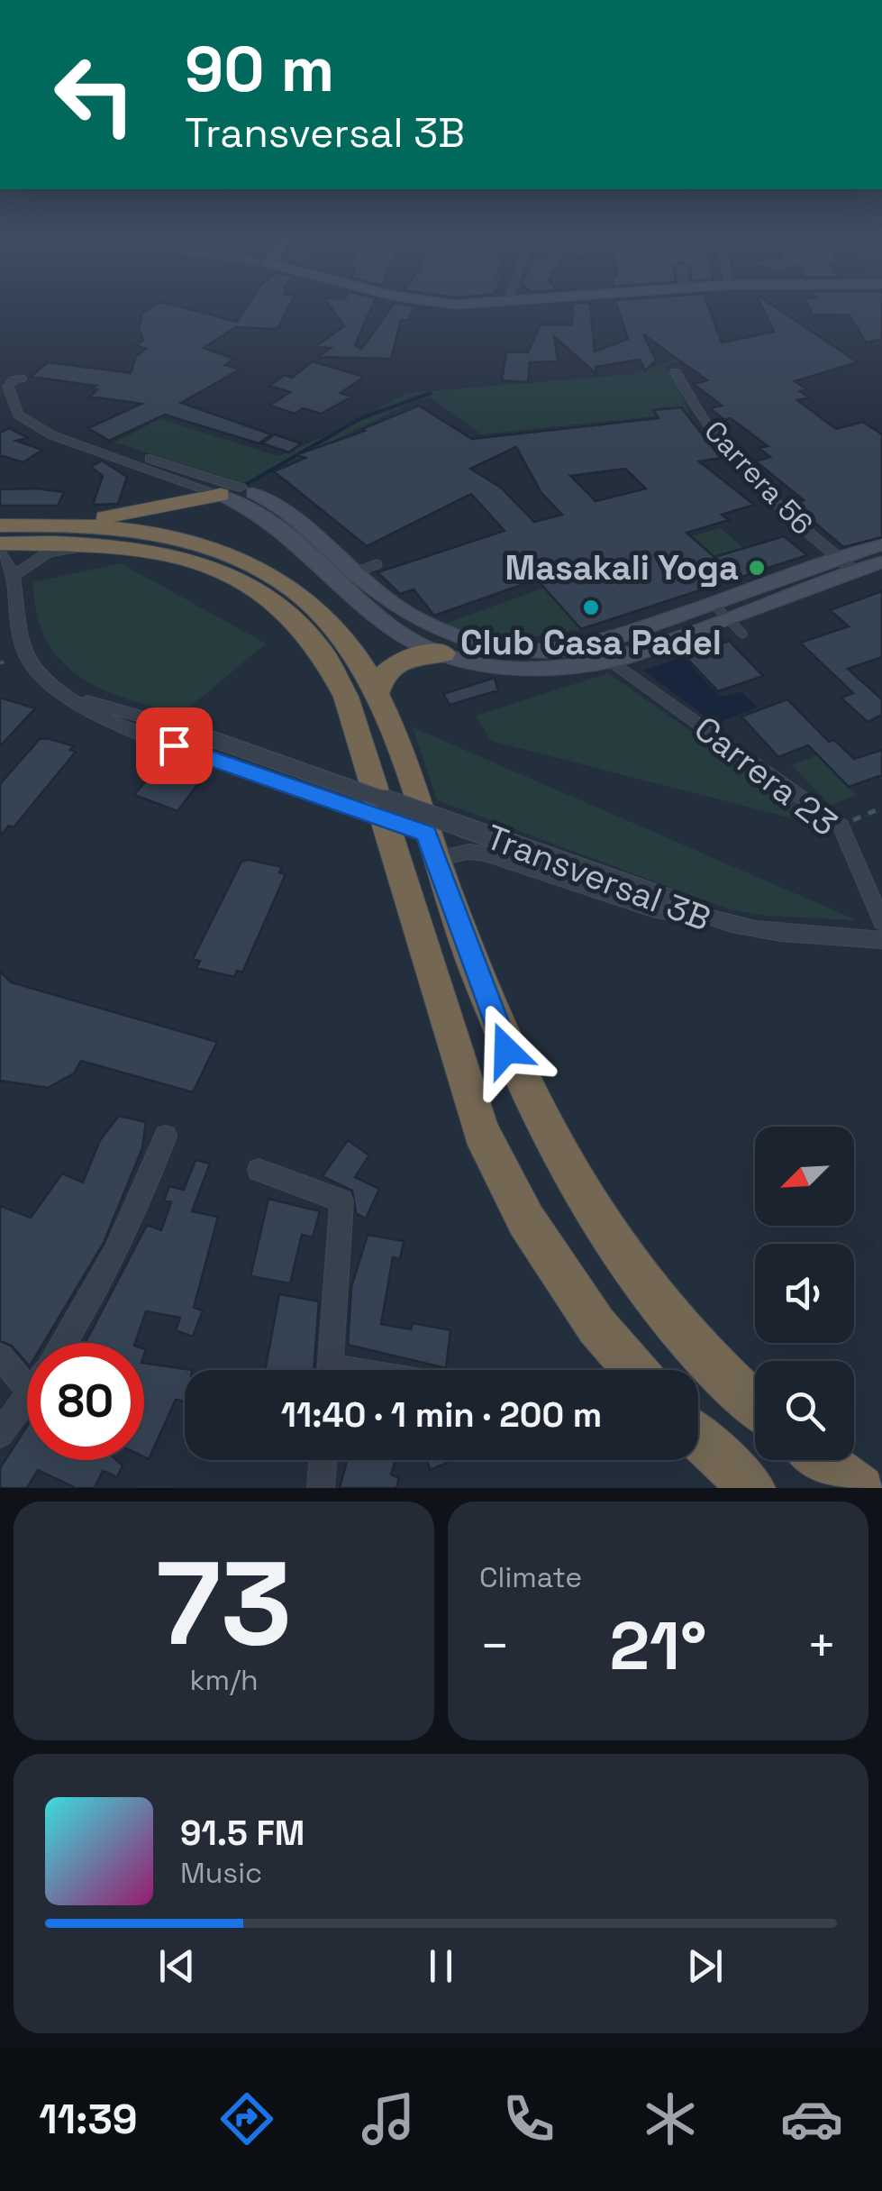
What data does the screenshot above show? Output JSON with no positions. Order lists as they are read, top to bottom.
{
  "streets": {
    "street": ["Carrera 56", "Carrera 23", "Transversal 3B"]
  },
  "places": ["Masakali Yoga", "Club Casa Padel"],
  "north": "bottom left",
  "page": {
    "turn": ["90 m", "Transversal 3B"],
    "limit": "80",
    "trip": "11:40 · 1 min · 200 m",
    "tile": [
      ["73", "km/h"],
      "Climate"
    ],
    "heat": ["−", "21°", "+"],
    "song": ["91.5 FM", "Music"],
    "tabs": "11:39"
  }
}
